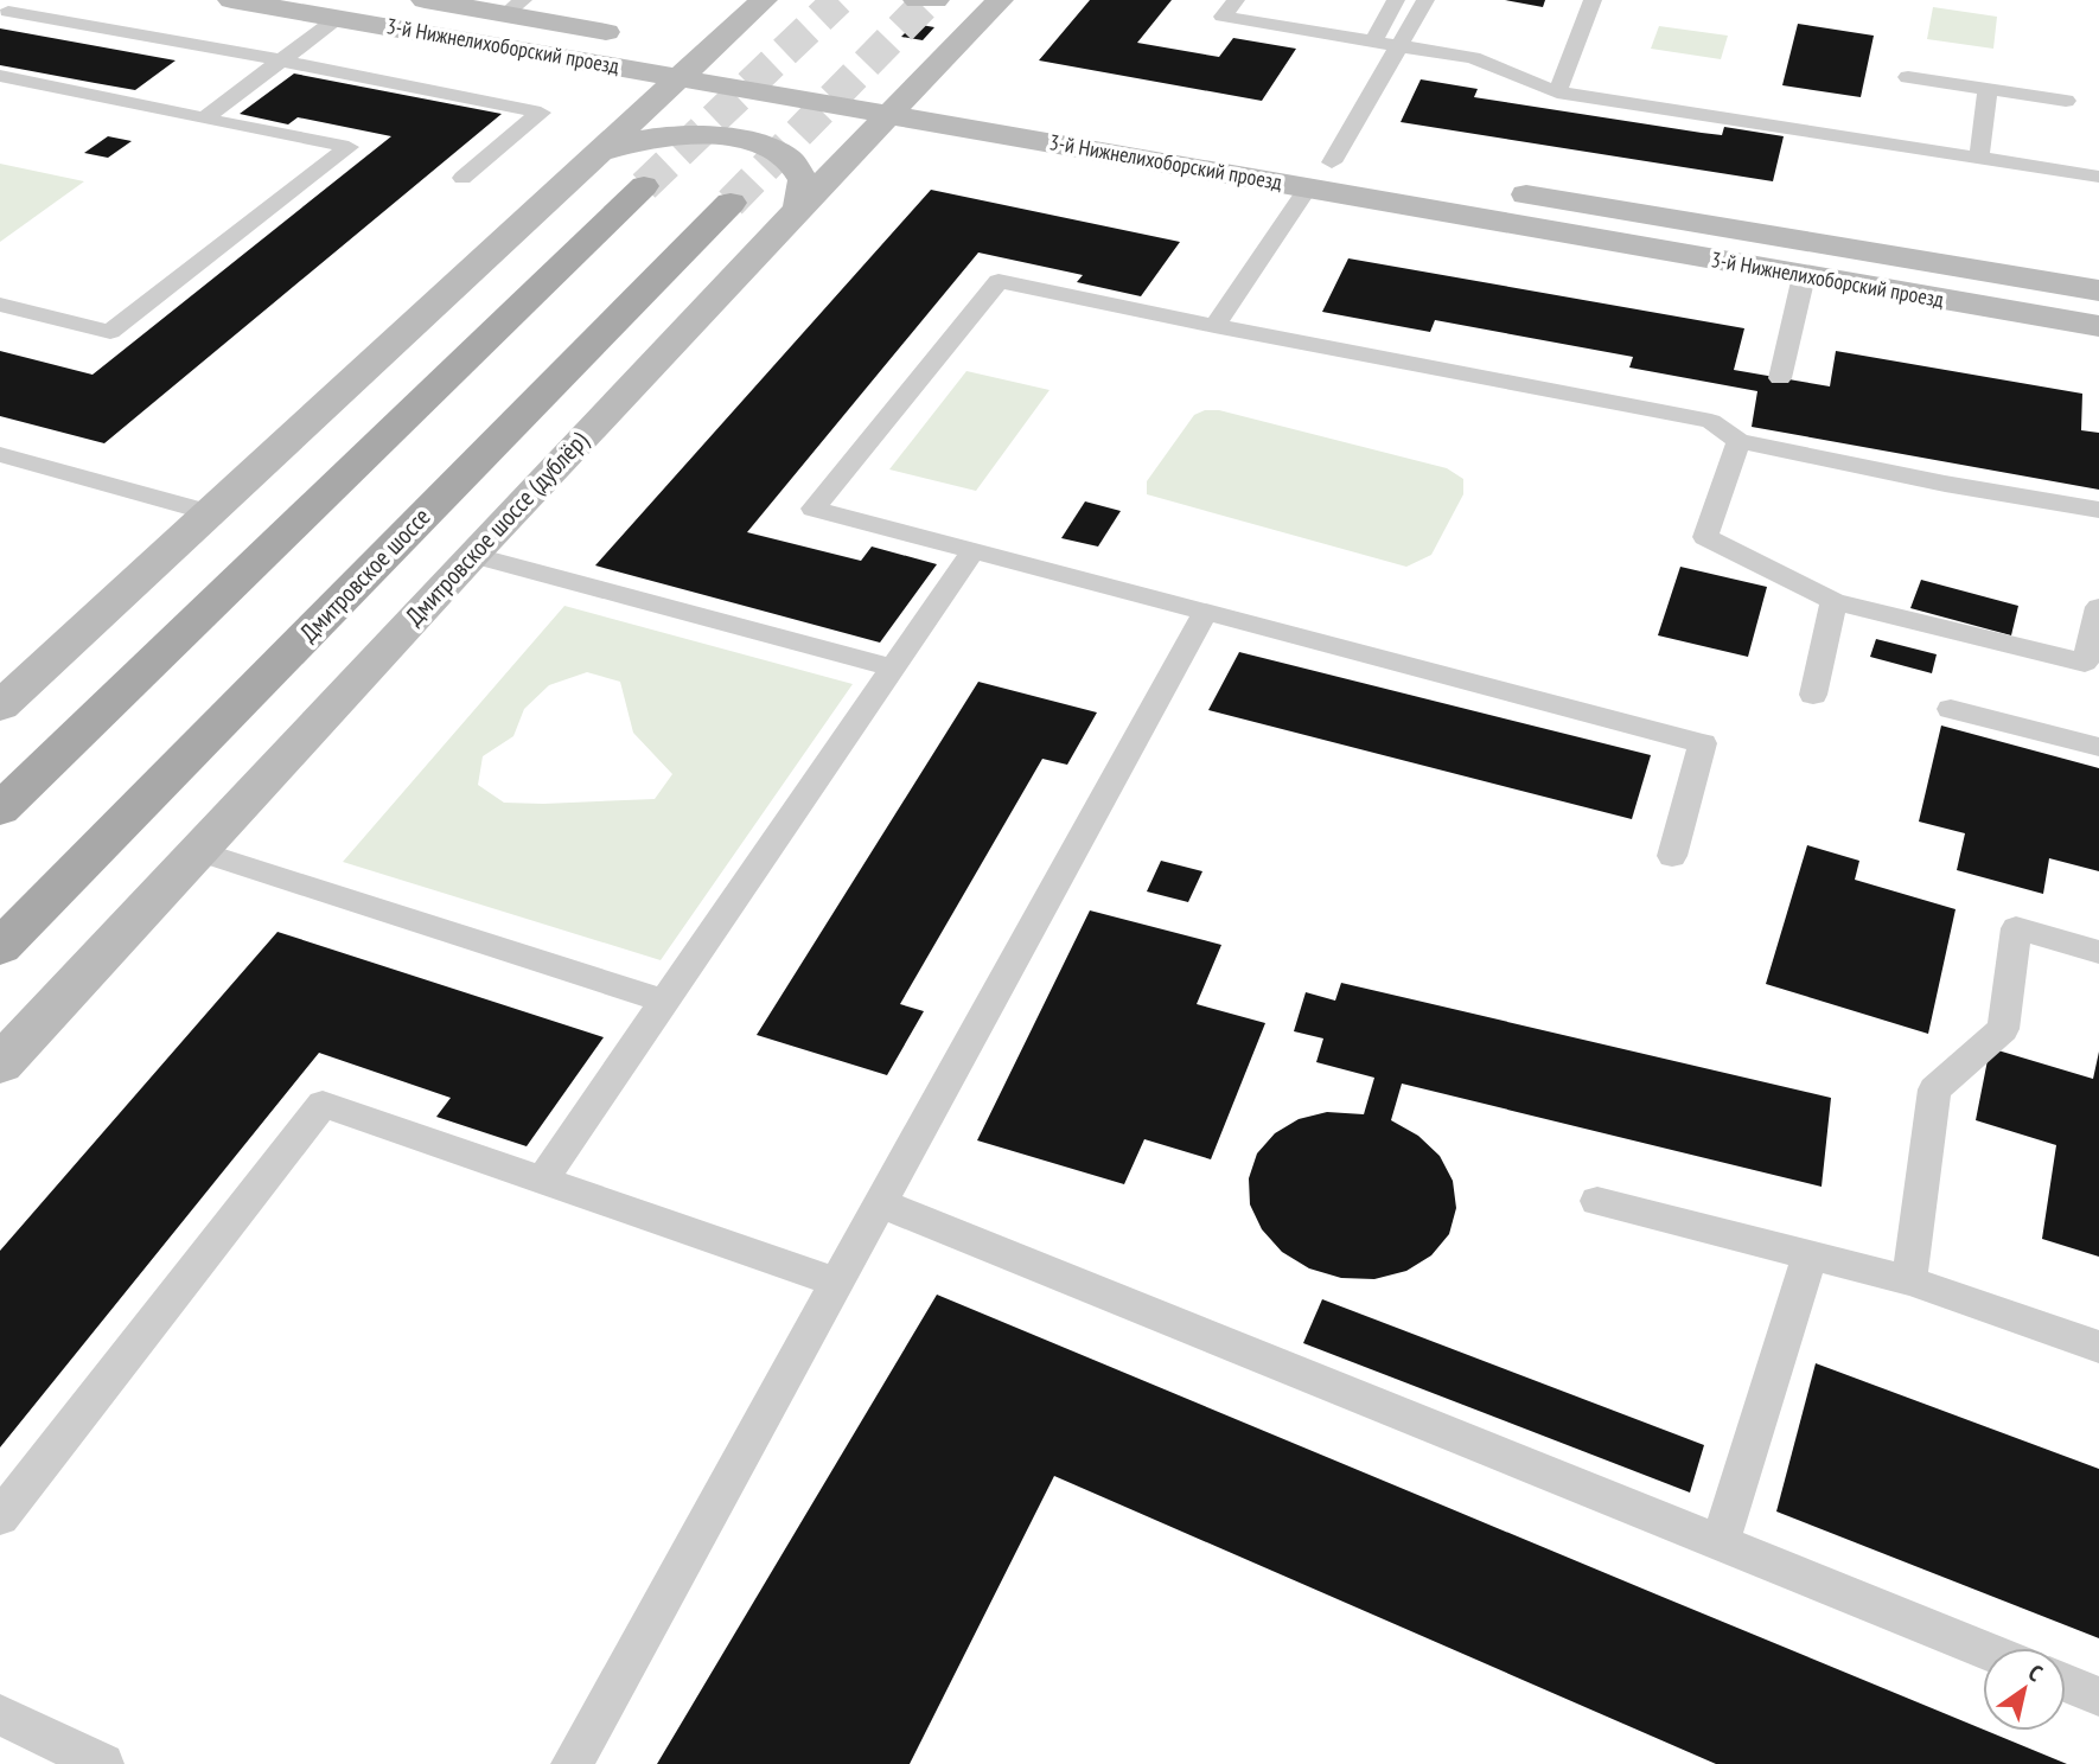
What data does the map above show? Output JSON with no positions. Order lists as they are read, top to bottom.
{
  "streets": {
    "main road": ["3-й Нижнелихоборский проезд", "Дмитровское шоссе (дублёр)", "Дмитровское шоссе"]
  },
  "crossings": [
    ["3-й Нижнелихоборский проезд", "Дмитровское шоссе (дублёр)"]
  ],
  "north": "top right"
}
